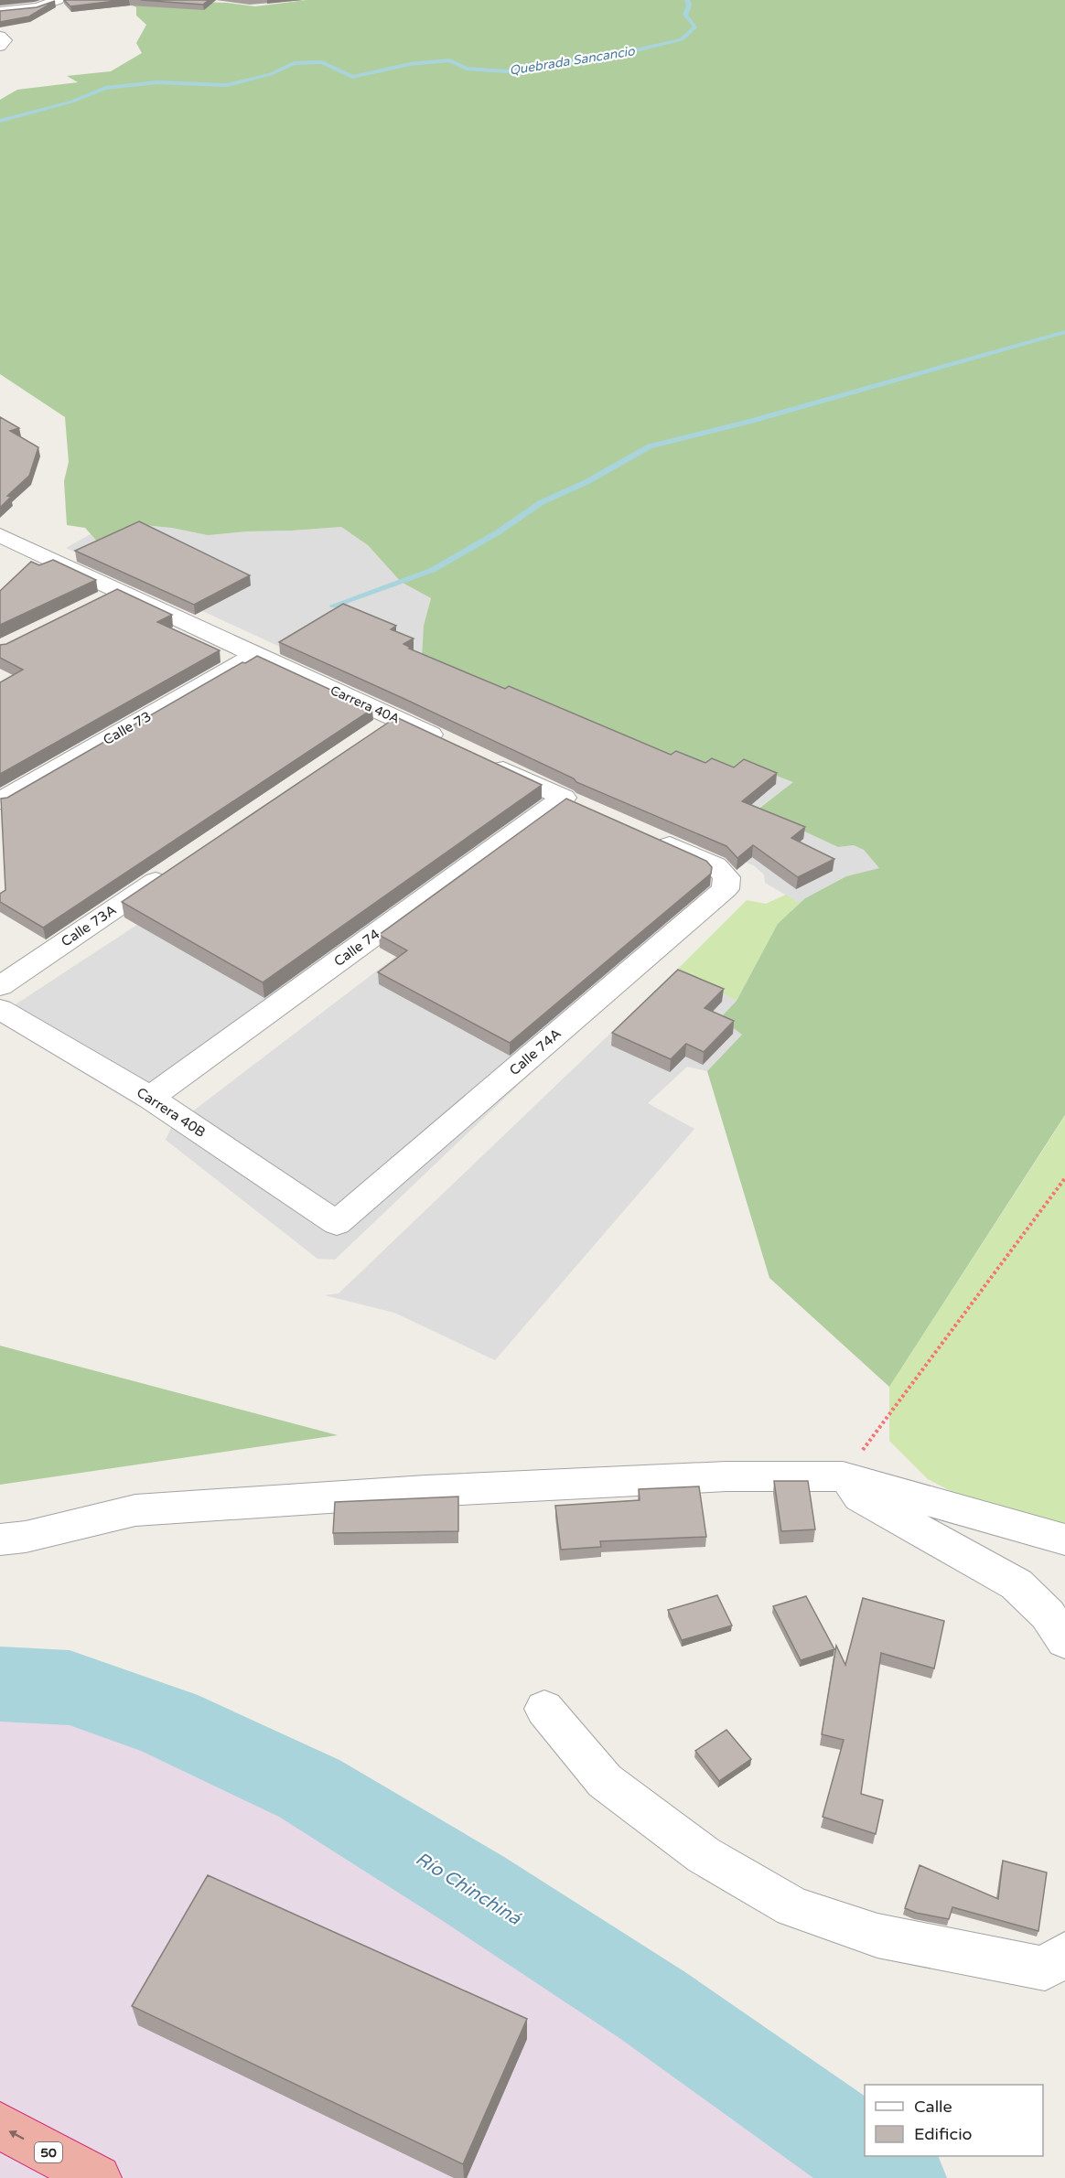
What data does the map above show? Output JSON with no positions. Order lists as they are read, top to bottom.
{
  "streets": {
    "highway": ["50"],
    "street": [
      "Carrera 40A",
      "Calle 73",
      "Calle 73A",
      "Calle 74",
      "Calle 74A",
      "Carrera 40B"
    ]
  },
  "crossings": [
    ["Carrera 40A", "Calle 73"],
    ["Calle 74", "Carrera 40B"],
    ["Calle 74A", "Carrera 40B"]
  ],
  "water": ["Quebrada Sancancio", "Río Chinchiná"],
  "legend": ["Calle", "Edificio"]
}
